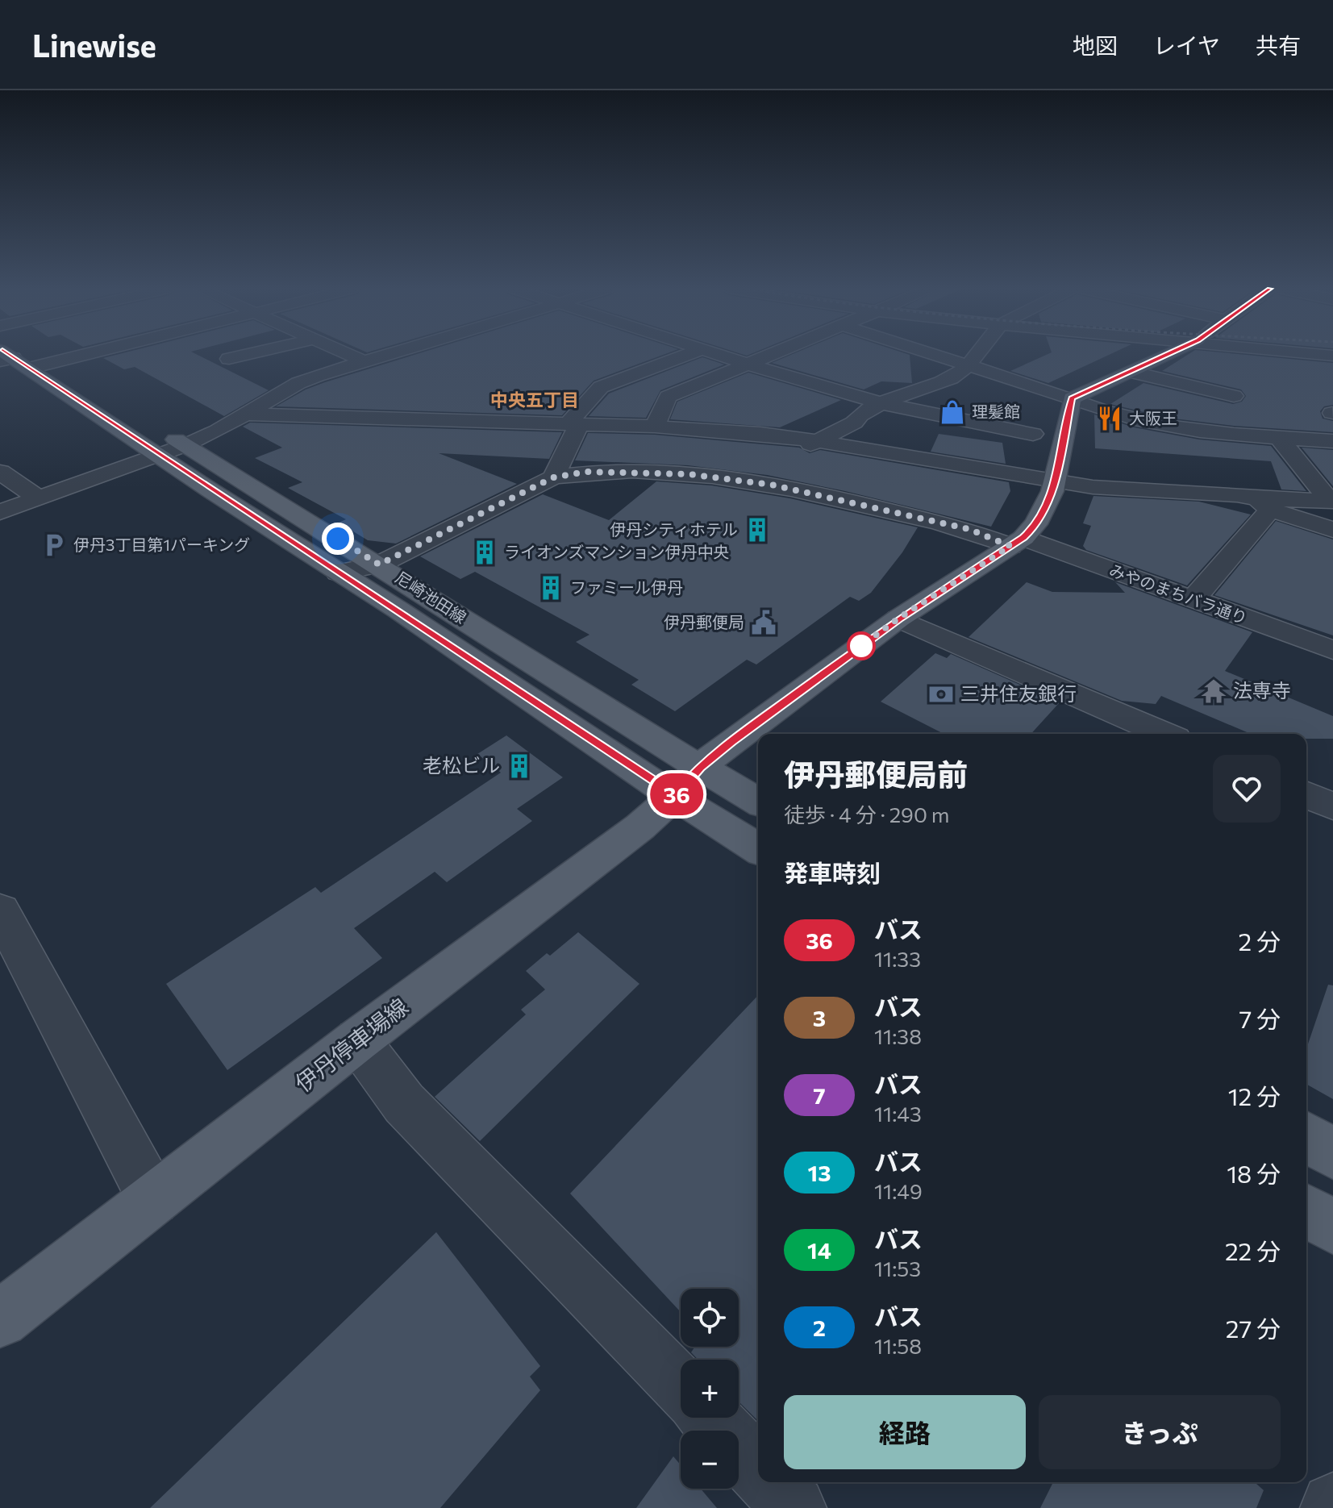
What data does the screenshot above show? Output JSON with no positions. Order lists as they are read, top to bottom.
{
  "streets": {
    "main road": ["尼崎池田線", "伊丹停車場線"],
    "street": ["みやのまちバラ通り"]
  },
  "crossings": [
    ["みやのまちバラ通り", "尼崎池田線"],
    ["みやのまちバラ通り", "伊丹停車場線"],
    ["尼崎池田線", "伊丹停車場線"]
  ],
  "districts": ["中央五丁目"],
  "places": {
    "shop": ["理髪館"],
    "restaurant": ["大阪王"],
    "building": [
      "伊丹シティホテル",
      "ライオンズマンション伊丹中央",
      "ファミール伊丹",
      "老松ビル"
    ],
    "parking": ["伊丹3丁目第1パーキング"],
    "public building": ["伊丹郵便局"],
    "temple": ["法専寺"],
    "bank": ["三井住友銀行"]
  },
  "lines": ["bus line 36"],
  "page": {
    "header": "Linewise",
    "nav": ["地図", "レイヤ", "共有"],
    "on_map": "36",
    "heading": [
      ["伊丹郵便局前", "徒歩 · 4 分 · 290 m"],
      "発車時刻"
    ],
    "list": [
      {
        "mark": "36",
        "name": "バス",
        "note": "11:33",
        "value": "2 分"
      },
      {
        "mark": "3",
        "name": "バス",
        "note": "11:38",
        "value": "7 分"
      },
      {
        "mark": "7",
        "name": "バス",
        "note": "11:43",
        "value": "12 分"
      },
      {
        "mark": "13",
        "name": "バス",
        "note": "11:49",
        "value": "18 分"
      },
      {
        "mark": "14",
        "name": "バス",
        "note": "11:53",
        "value": "22 分"
      },
      {
        "mark": "2",
        "name": "バス",
        "note": "11:58",
        "value": "27 分"
      }
    ],
    "map_buttons": ["+", "−"],
    "buttons": ["経路", "きっぷ"]
  }
}
